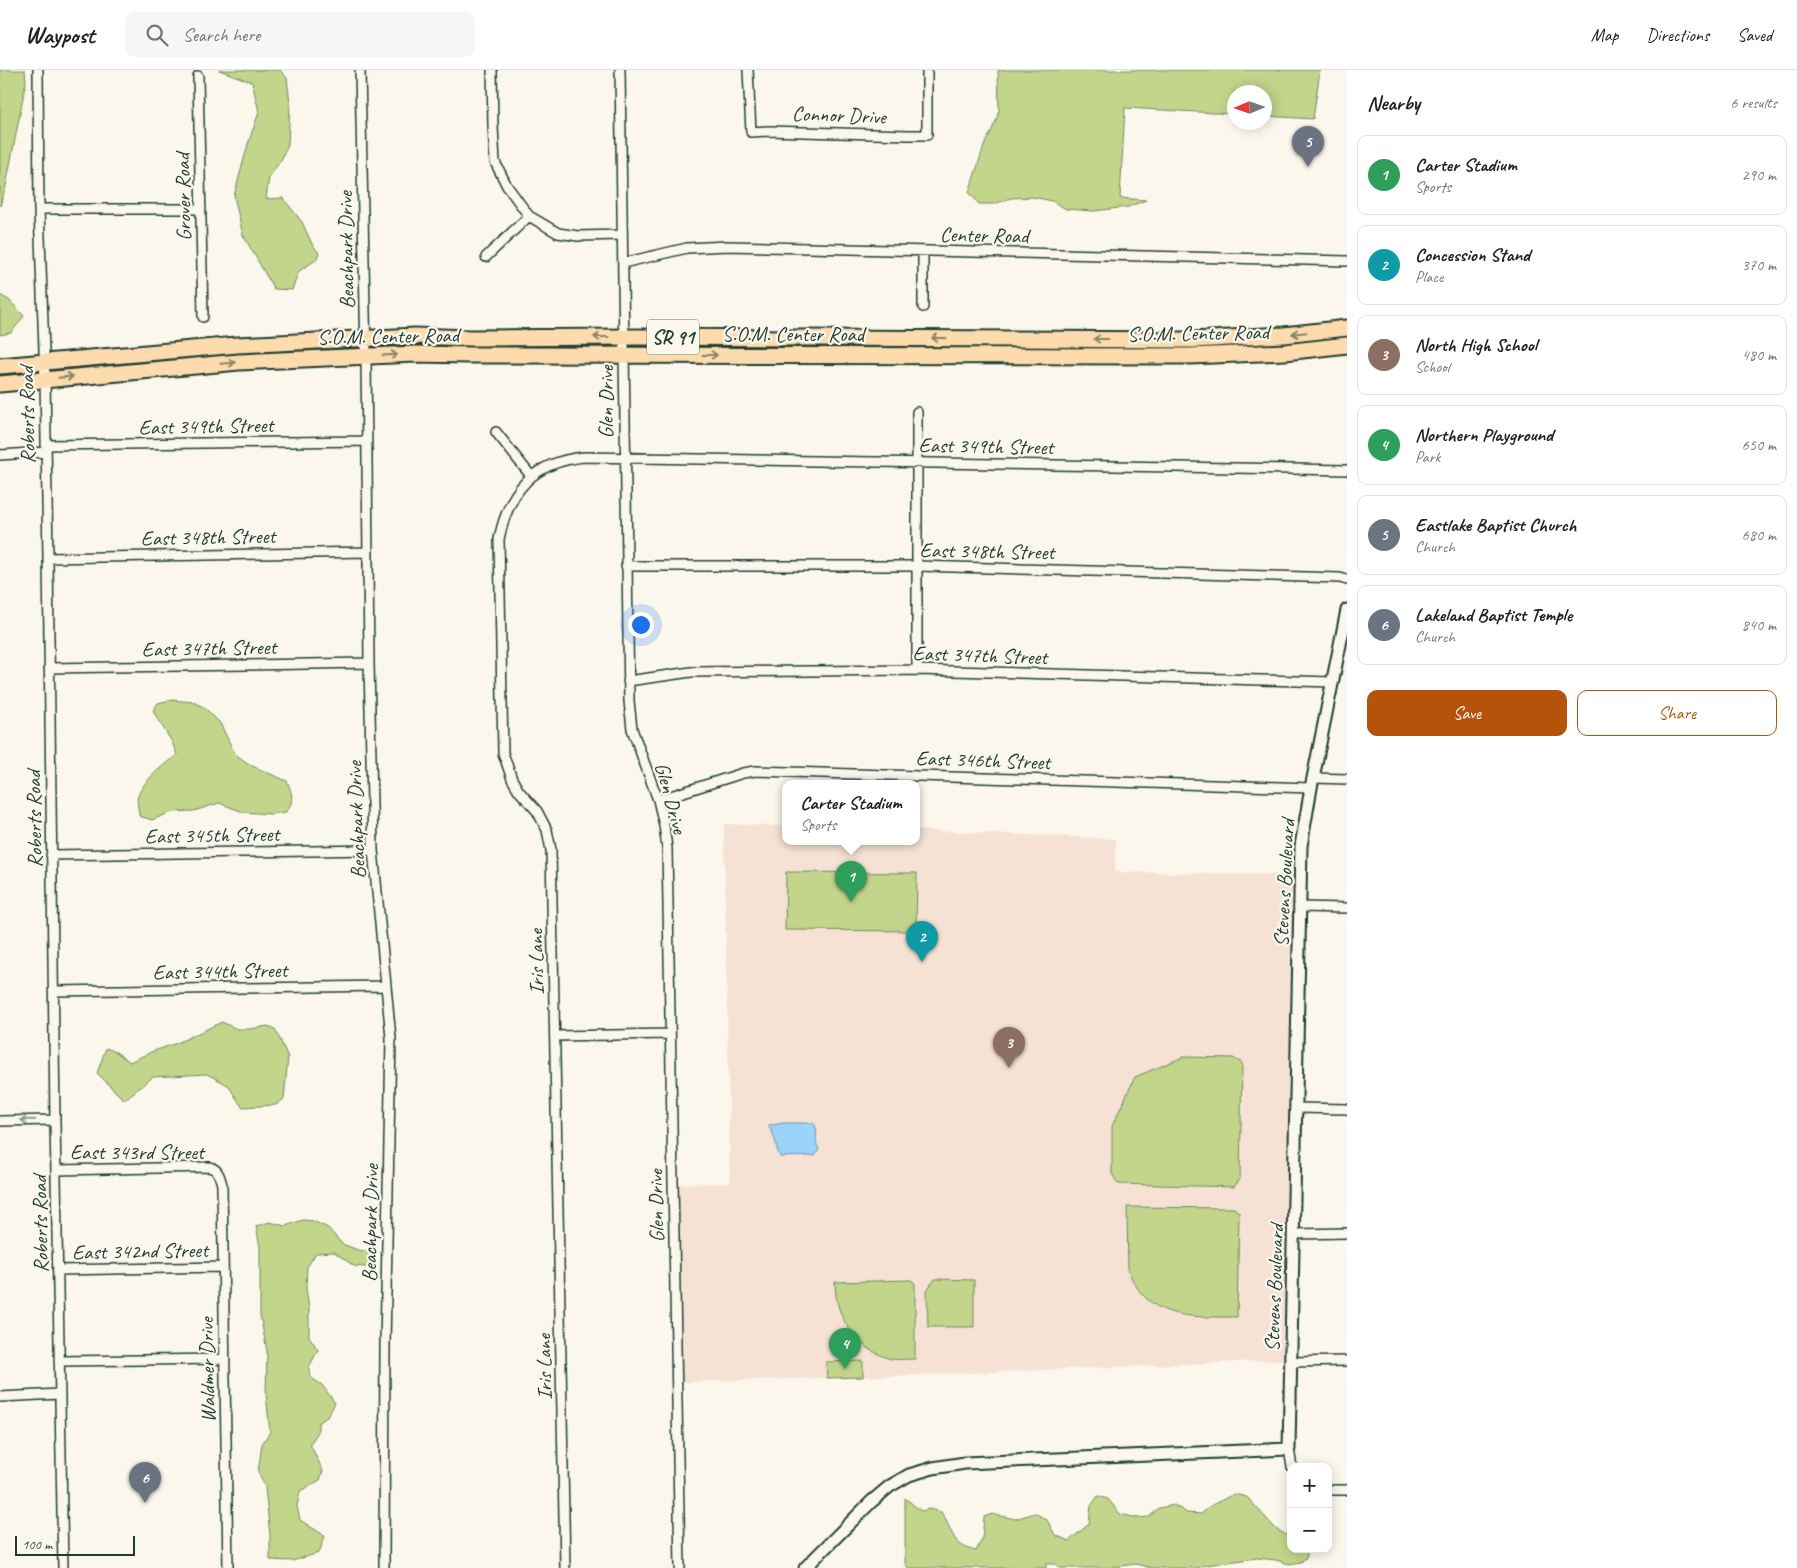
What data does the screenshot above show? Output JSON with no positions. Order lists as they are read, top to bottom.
{
  "streets": {
    "main road": ["S.O.M. Center Road", "SR 91"],
    "street": [
      "Connor Drive",
      "Grover Road",
      "Center Road",
      "Beachpark Drive",
      "Glen Drive",
      "Roberts Road",
      "East 349th Street",
      "East 348th Street",
      "East 347th Street",
      "East 346th Street",
      "East 345th Street",
      "Stevens Boulevard",
      "Iris Lane",
      "East 344th Street",
      "East 343rd Street",
      "East 342nd Street",
      "Waldmer Drive"
    ]
  },
  "crossings": [
    ["Center Road", "Glen Drive"],
    ["Beachpark Drive", "S.O.M. Center Road"],
    ["Beachpark Drive", "East 349th Street"],
    ["Beachpark Drive", "East 348th Street"],
    ["Beachpark Drive", "East 347th Street"],
    ["Beachpark Drive", "East 345th Street"],
    ["Beachpark Drive", "East 344th Street"],
    ["S.O.M. Center Road", "Glen Drive"],
    ["S.O.M. Center Road", "Roberts Road"],
    ["Glen Drive", "East 349th Street"],
    ["Glen Drive", "East 348th Street"],
    ["Glen Drive", "East 347th Street"],
    ["Glen Drive", "East 346th Street"],
    ["Glen Drive", "Iris Lane"],
    ["Roberts Road", "East 349th Street"],
    ["Roberts Road", "East 348th Street"],
    ["Roberts Road", "East 347th Street"],
    ["Roberts Road", "East 345th Street"],
    ["Roberts Road", "East 344th Street"],
    ["Roberts Road", "East 343rd Street"],
    ["Roberts Road", "East 342nd Street"],
    ["East 349th Street", "Iris Lane"],
    ["East 347th Street", "Stevens Boulevard"],
    ["East 346th Street", "Stevens Boulevard"],
    ["East 343rd Street", "Waldmer Drive"],
    ["East 342nd Street", "Waldmer Drive"]
  ],
  "scale_bar": "100 m",
  "north": "left",
  "page": {
    "header": "Waypost",
    "search": "Search here",
    "nav": ["Map", "Directions", "Saved"],
    "heading": ["Nearby", "6 results"],
    "pins": [
      "5",
      "1",
      "2",
      "3",
      "4",
      "6"
    ],
    "list": [
      {
        "mark": "1",
        "name": "Carter Stadium",
        "note": "Sports",
        "value": "290 m"
      },
      {
        "mark": "2",
        "name": "Concession Stand",
        "note": "Place",
        "value": "370 m"
      },
      {
        "mark": "3",
        "name": "North High School",
        "note": "School",
        "value": "480 m"
      },
      {
        "mark": "4",
        "name": "Northern Playground",
        "note": "Park",
        "value": "650 m"
      },
      {
        "mark": "5",
        "name": "Eastlake Baptist Church",
        "note": "Church",
        "value": "680 m"
      },
      {
        "mark": "6",
        "name": "Lakeland Baptist Temple",
        "note": "Church",
        "value": "840 m"
      }
    ],
    "buttons": ["Save", "Share"],
    "popup": ["Carter Stadium", "Sports"],
    "map_buttons": ["+", "−"],
    "scale": "100 m"
  }
}
